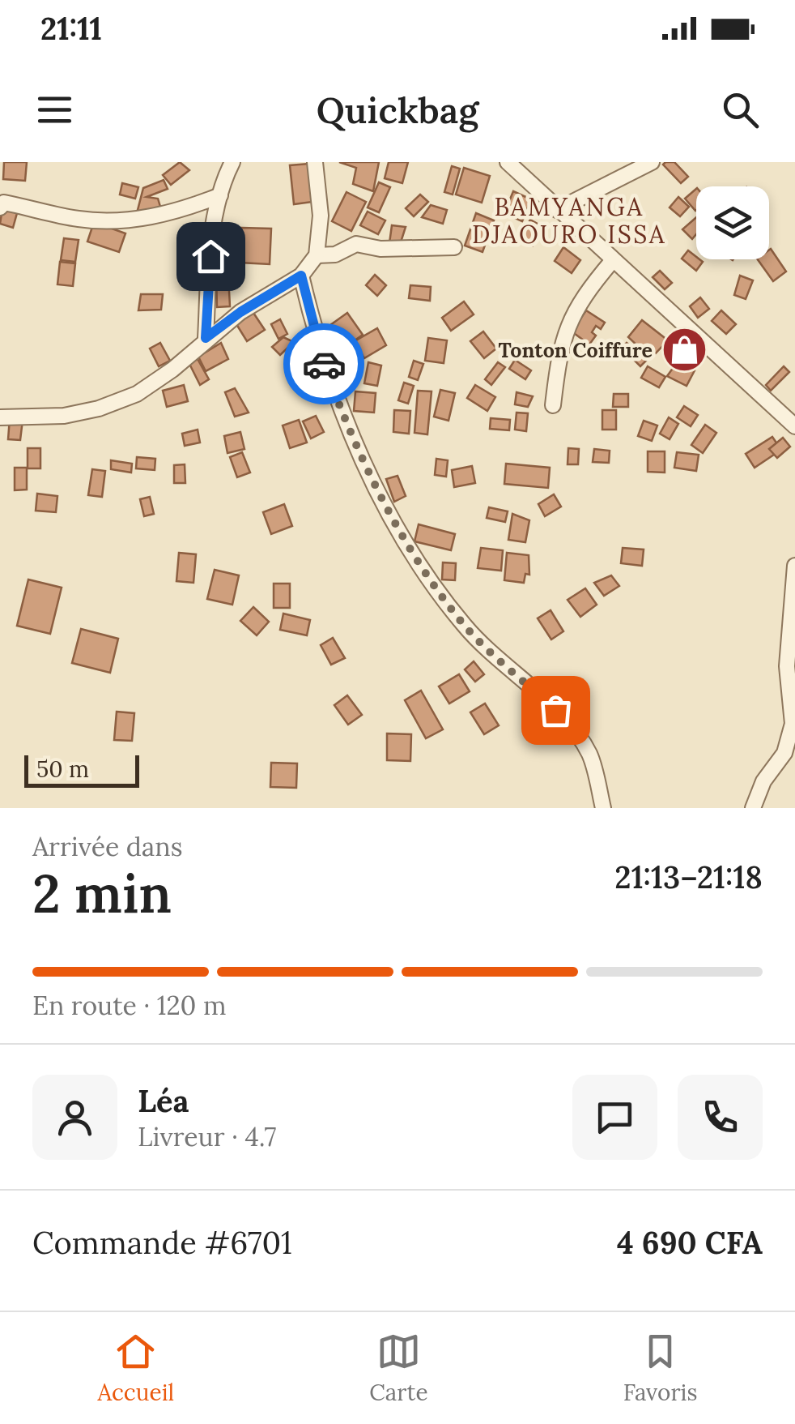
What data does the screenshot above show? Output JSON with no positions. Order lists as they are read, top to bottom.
{
  "districts": ["BAMYANGA DJAOURO ISSA"],
  "places": {
    "shop": ["Tonton Coiffure"]
  },
  "scale_bar": "50 m",
  "page": {
    "status": "21:11",
    "header": "Quickbag",
    "scale": "50 m",
    "heading": ["2 min", "Arrivée dans", "21:13–21:18"],
    "panel": [
      "Léa",
      "Livreur · 4.7",
      "Commande #6701",
      "4 690 CFA"
    ],
    "bar": "En route · 120 m",
    "tabs": ["Accueil", "Carte", "Favoris"]
  }
}
